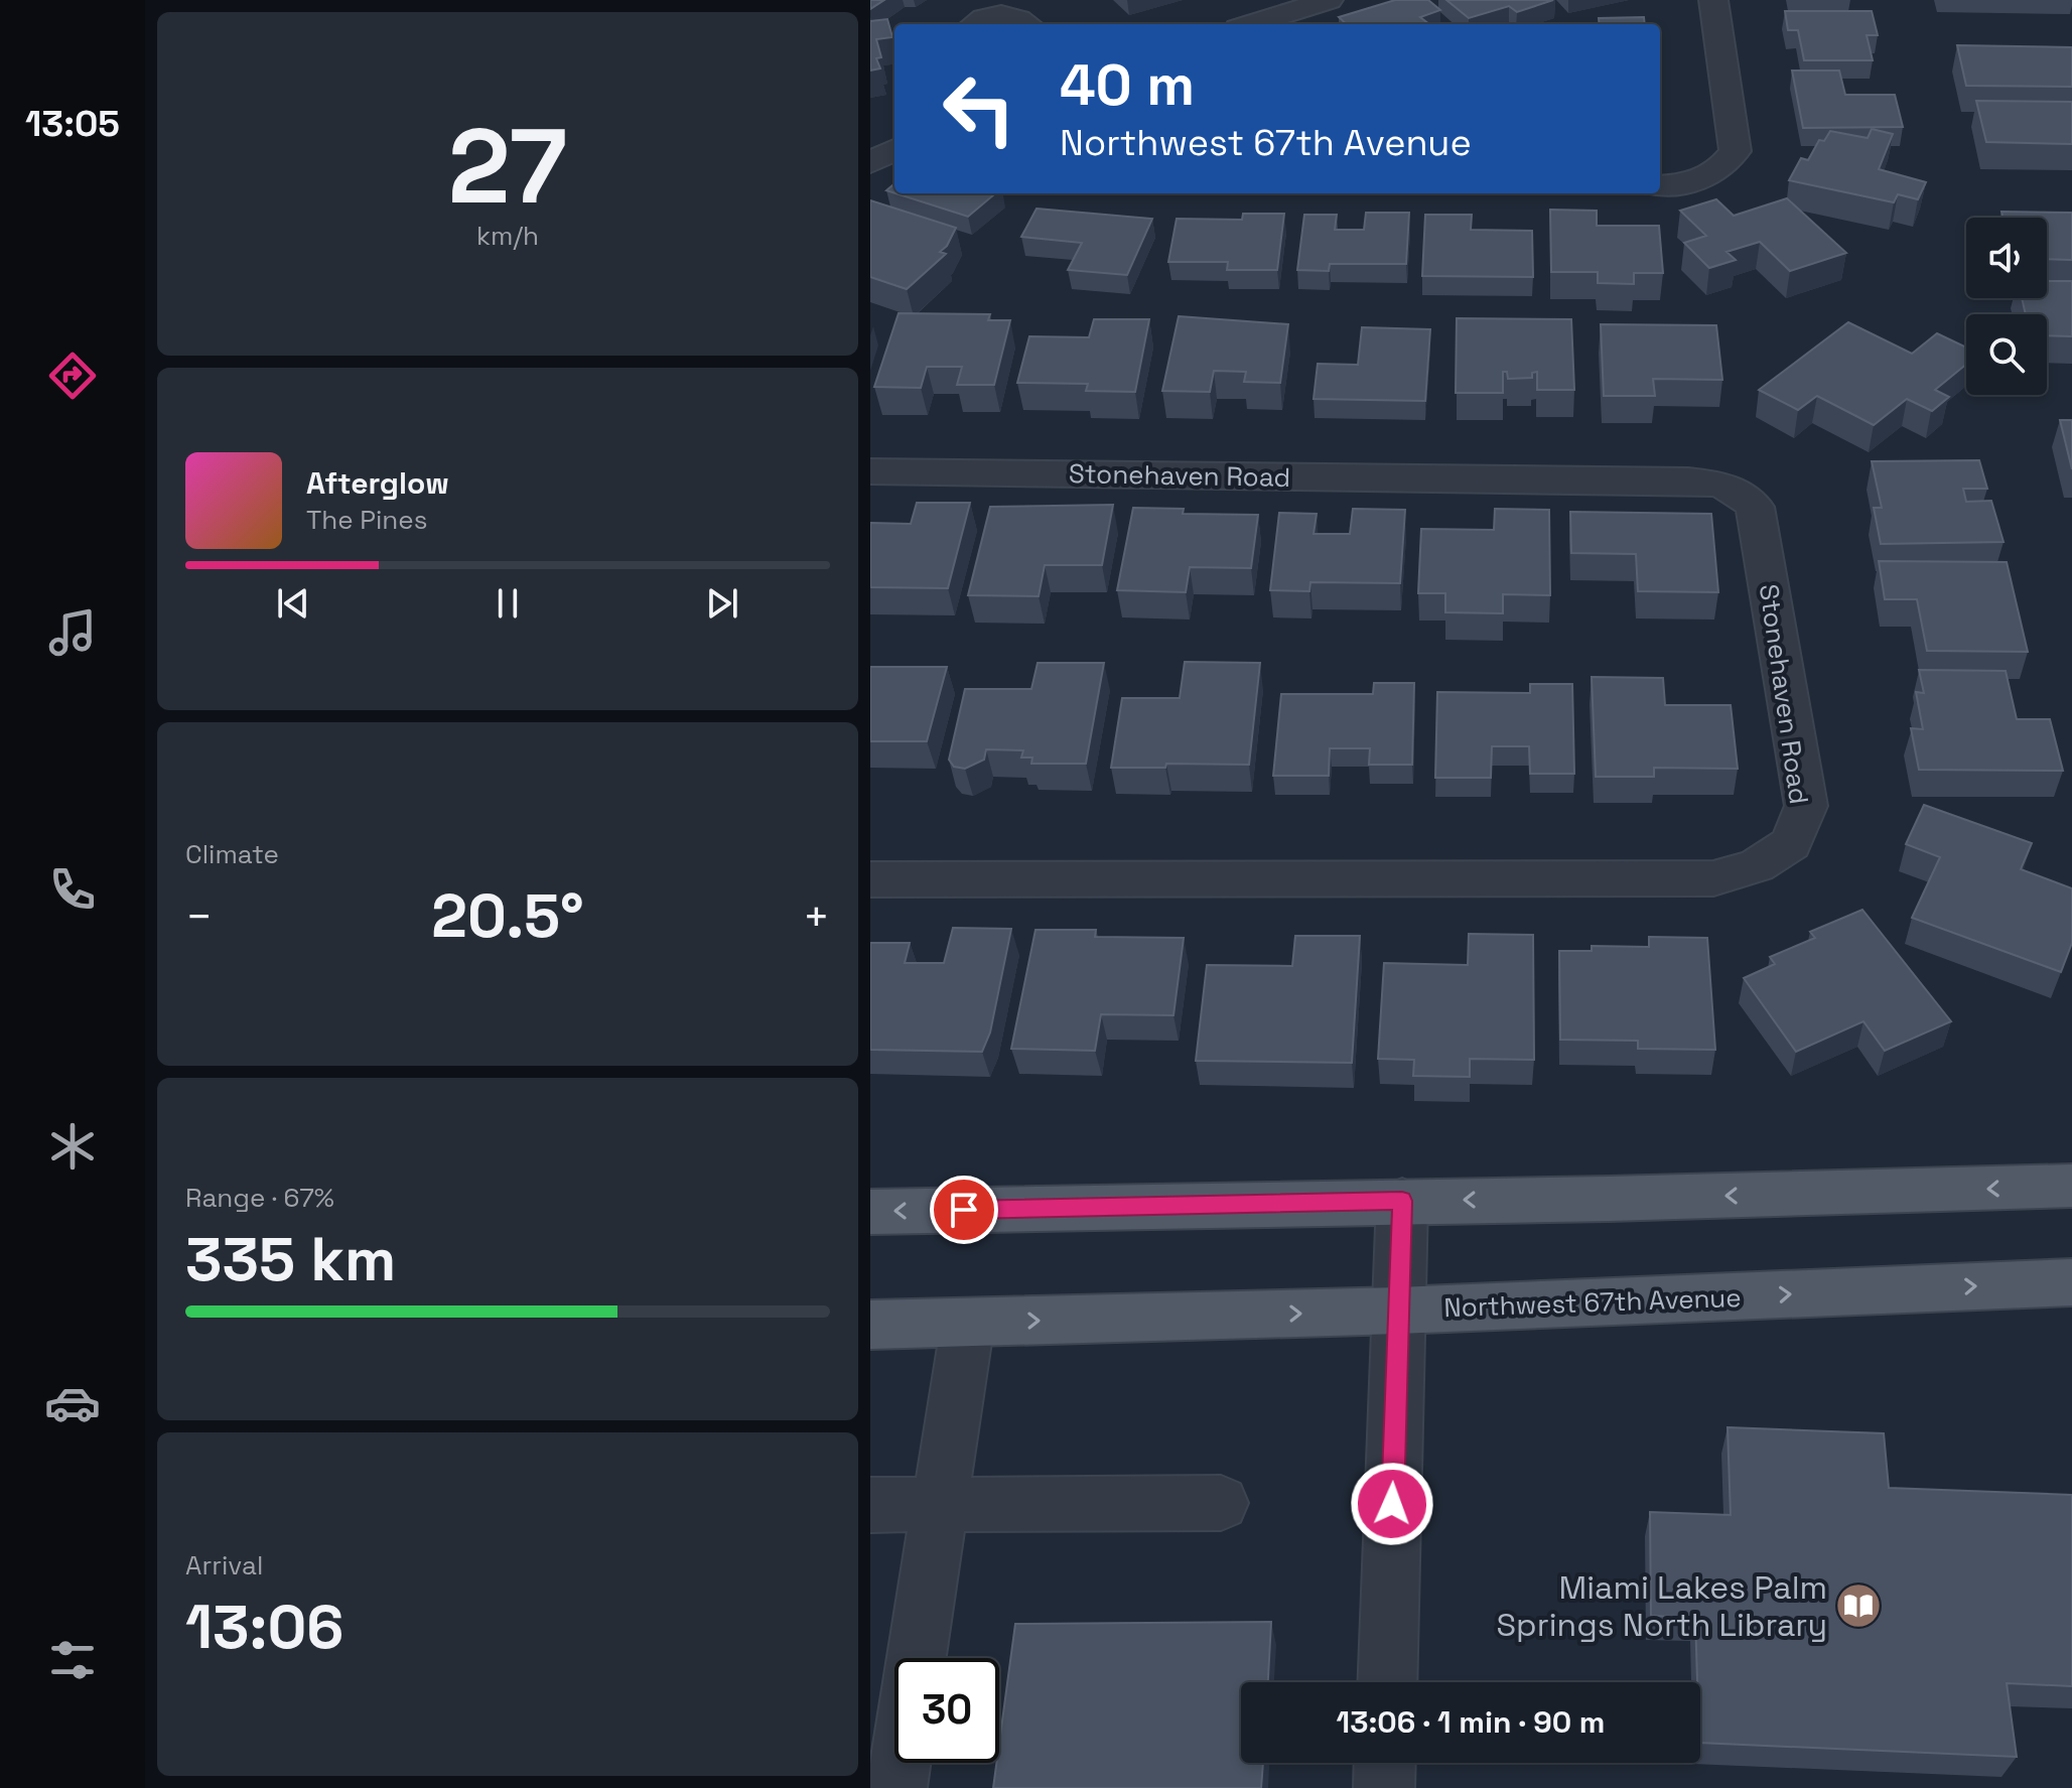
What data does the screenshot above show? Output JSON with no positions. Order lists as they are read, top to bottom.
{
  "streets": {
    "main road": ["Northwest 67th Avenue"],
    "street": ["Stonehaven Road"]
  },
  "places": {
    "library": ["Miami Lakes Palm Springs North Library"]
  },
  "page": {
    "tabs": "13:05",
    "tile": [
      ["27", "km/h"],
      "Climate",
      ["Range · 67%", "335 km"],
      ["Arrival", "13:06"]
    ],
    "turn": ["40 m", "Northwest 67th Avenue"],
    "song": ["Afterglow", "The Pines"],
    "heat": ["−", "20.5°", "+"],
    "limit": "30",
    "trip": "13:06 · 1 min · 90 m"
  }
}
